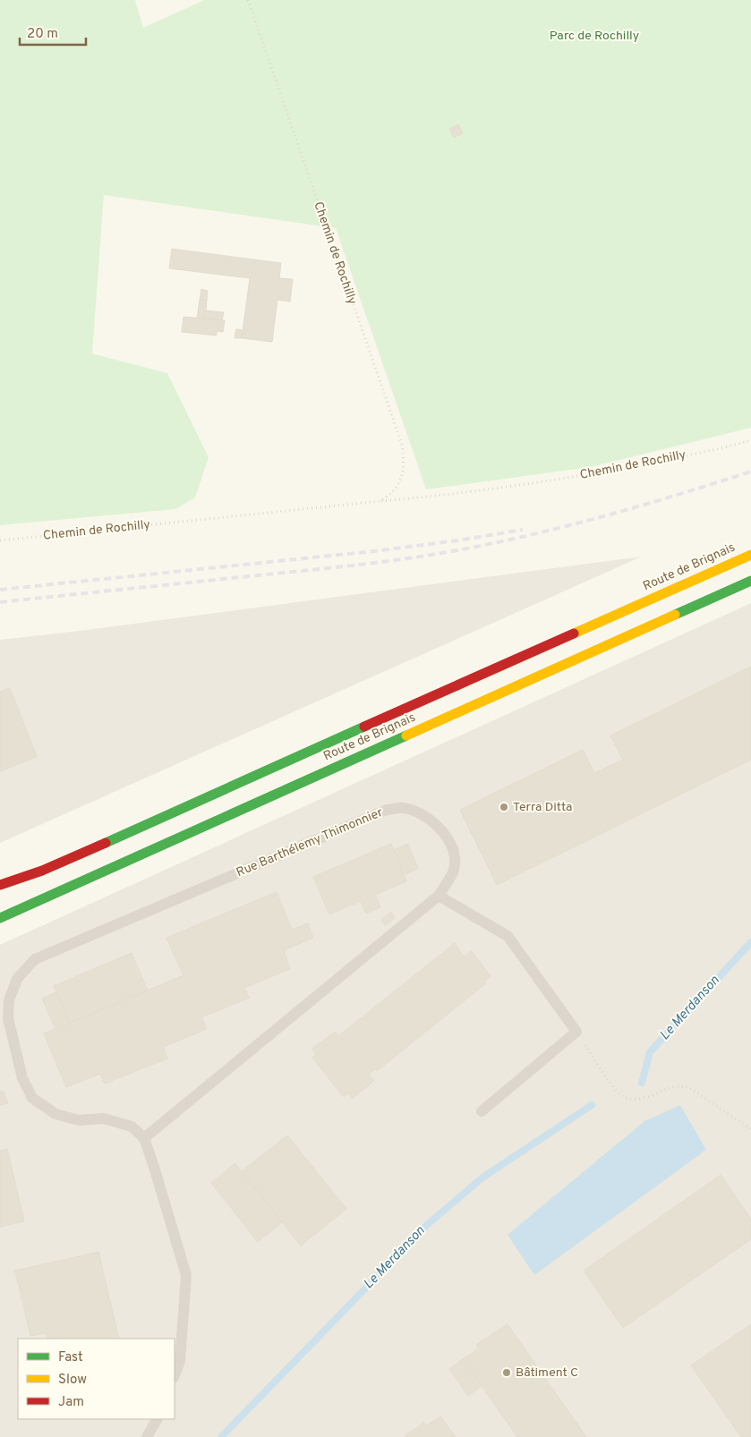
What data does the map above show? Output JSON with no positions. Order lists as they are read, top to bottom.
{
  "streets": {
    "main road": ["Route de Brignais"],
    "lane": ["Rue Barthélemy Thimonnier"],
    "path": ["Chemin de Rochilly"]
  },
  "water": ["Le Merdanson"],
  "parks": ["Parc de Rochilly"],
  "places": ["Terra Ditta", "Bâtiment C"],
  "legend": ["Fast", "Slow", "Jam"],
  "scale_bar": "20 m"
}
